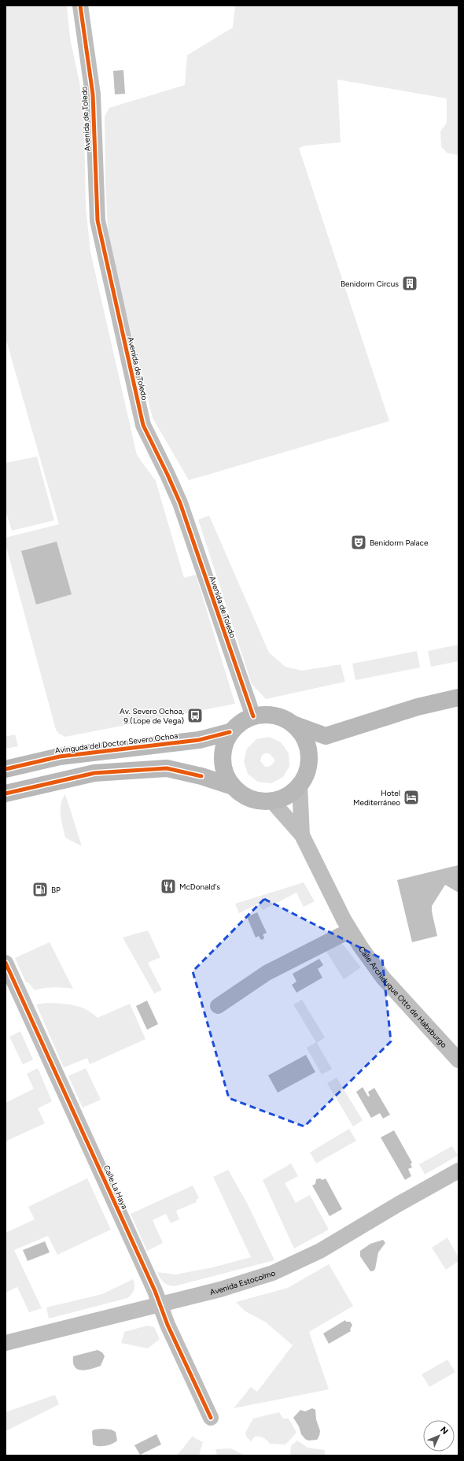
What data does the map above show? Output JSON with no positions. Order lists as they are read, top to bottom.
{
  "streets": {
    "street": [
      "Avenida de Toledo",
      "Avinguda del Doctor Severo Ochoa",
      "Calle Archiduque Otto de Habsburgo",
      "Calle La Haya",
      "Avenida Estocolmo"
    ]
  },
  "crossings": [
    ["Avenida de Toledo", "Avinguda del Doctor Severo Ochoa"],
    ["Calle La Haya", "Avenida Estocolmo"]
  ],
  "places": {
    "building": ["Benidorm Circus"],
    "theatre": ["Benidorm Palace"],
    "bus stop": ["Av. Severo Ochoa, 9 (Lope de Vega)"],
    "hotel": ["Hotel Mediterráneo"],
    "restaurant": ["McDonald's"],
    "fuel station": ["BP"]
  },
  "north": "top right"
}
